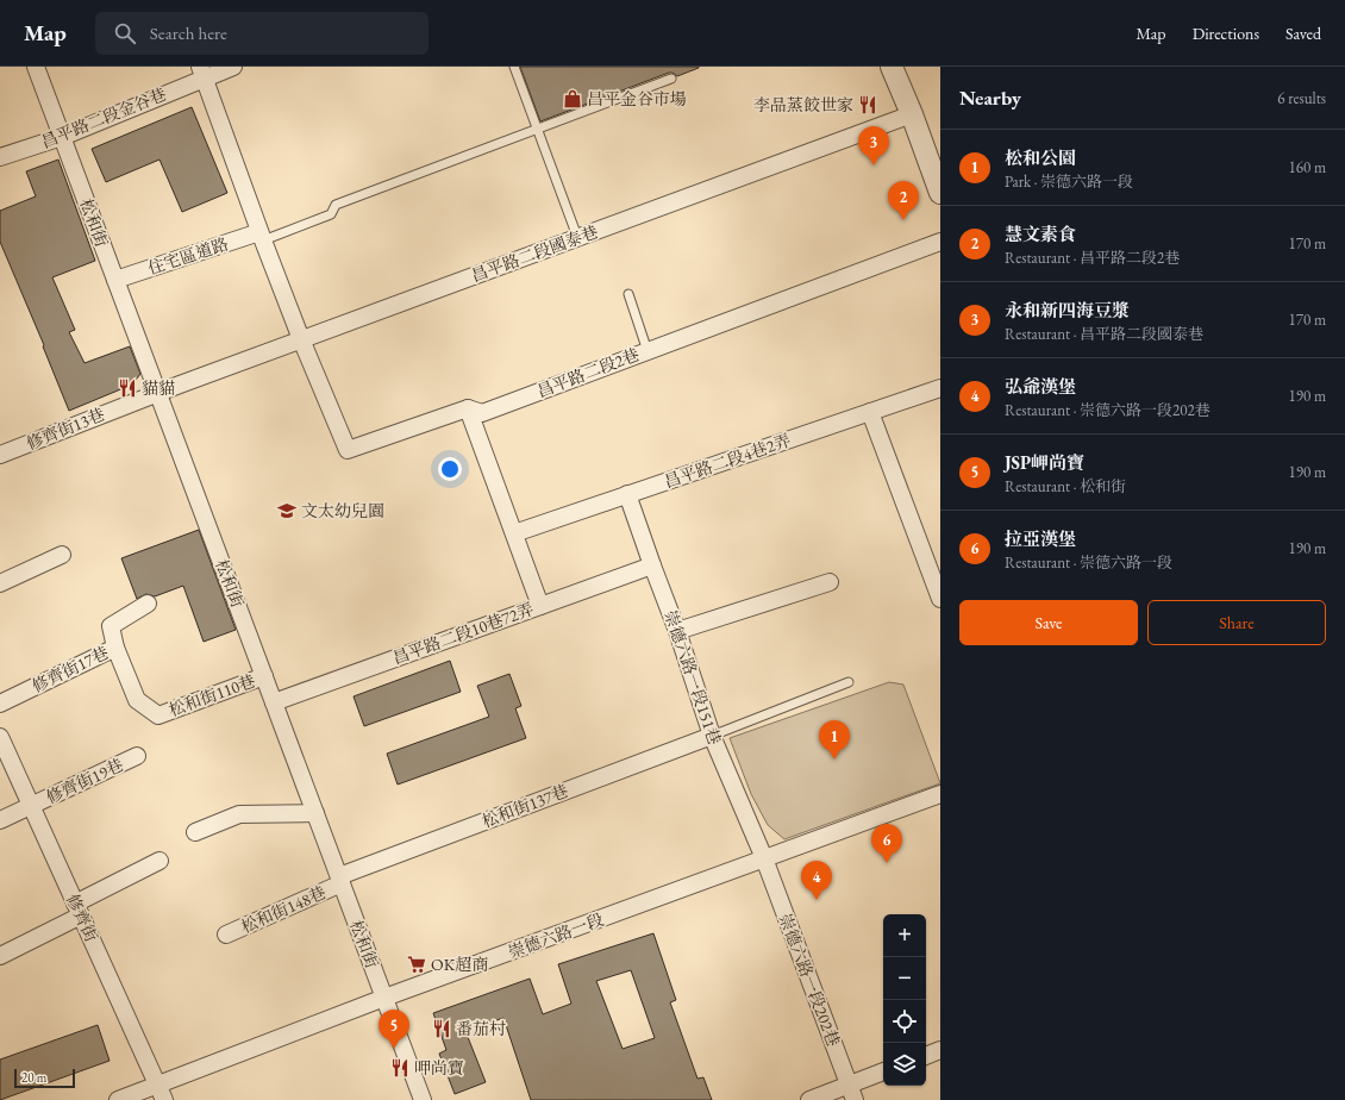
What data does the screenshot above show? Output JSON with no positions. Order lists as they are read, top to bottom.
{
  "streets": {
    "street": [
      "昌平路二段金谷巷",
      "松和街",
      "昌平路二段國泰巷",
      "住宅區道路",
      "昌平路二段2巷",
      "修齊街13巷",
      "昌平路二段4巷2弄",
      "昌平路二段10巷72弄",
      "修齊街17巷",
      "崇德六路一段151巷",
      "松和街110巷",
      "修齊街19巷",
      "松和街137巷",
      "松和街148巷",
      "修齊街",
      "崇德六路一段",
      "崇德六路一段202巷"
    ]
  },
  "crossings": [
    ["昌平路二段金谷巷", "松和街"],
    ["松和街", "昌平路二段國泰巷"],
    ["松和街", "住宅區道路"],
    ["松和街", "修齊街13巷"],
    ["松和街", "昌平路二段10巷72弄"],
    ["松和街", "松和街110巷"],
    ["松和街", "松和街137巷"],
    ["松和街", "松和街148巷"],
    ["松和街", "崇德六路一段"],
    ["昌平路二段國泰巷", "昌平路二段2巷"],
    ["昌平路二段國泰巷", "修齊街13巷"],
    ["昌平路二段4巷2弄", "崇德六路一段151巷"],
    ["昌平路二段10巷72弄", "崇德六路一段151巷"],
    ["修齊街17巷", "松和街110巷"],
    ["崇德六路一段151巷", "松和街137巷"],
    ["崇德六路一段151巷", "崇德六路一段"],
    ["崇德六路一段151巷", "崇德六路一段202巷"],
    ["修齊街19巷", "修齊街"],
    ["松和街137巷", "松和街148巷"],
    ["修齊街", "崇德六路一段"],
    ["崇德六路一段", "崇德六路一段202巷"]
  ],
  "places": {
    "shop": ["昌平金谷市場"],
    "restaurant": [
      "李品蒸餃世家",
      "貓貓",
      "番茄村",
      "呷尚寶"
    ],
    "school or university": ["文太幼兒園"],
    "supermarket": ["OK超商"]
  },
  "scale_bar": "20 m",
  "page": {
    "header": "Map",
    "search": "Search here",
    "nav": ["Map", "Directions", "Saved"],
    "heading": ["Nearby", "6 results"],
    "pins": [
      "3",
      "2",
      "1",
      "6",
      "4",
      "5"
    ],
    "list": [
      {
        "mark": "1",
        "name": "松和公園",
        "note": "Park · 崇德六路一段",
        "value": "160 m"
      },
      {
        "mark": "2",
        "name": "慧文素食",
        "note": "Restaurant · 昌平路二段2巷",
        "value": "170 m"
      },
      {
        "mark": "3",
        "name": "永和新四海豆漿",
        "note": "Restaurant · 昌平路二段國泰巷",
        "value": "170 m"
      },
      {
        "mark": "4",
        "name": "弘爺漢堡",
        "note": "Restaurant · 崇德六路一段202巷",
        "value": "190 m"
      },
      {
        "mark": "5",
        "name": "JSP岬尚寶",
        "note": "Restaurant · 松和街",
        "value": "190 m"
      },
      {
        "mark": "6",
        "name": "拉亞漢堡",
        "note": "Restaurant · 崇德六路一段",
        "value": "190 m"
      }
    ],
    "buttons": ["Save", "Share"],
    "map_buttons": ["+", "−"],
    "scale": "20 m"
  }
}
